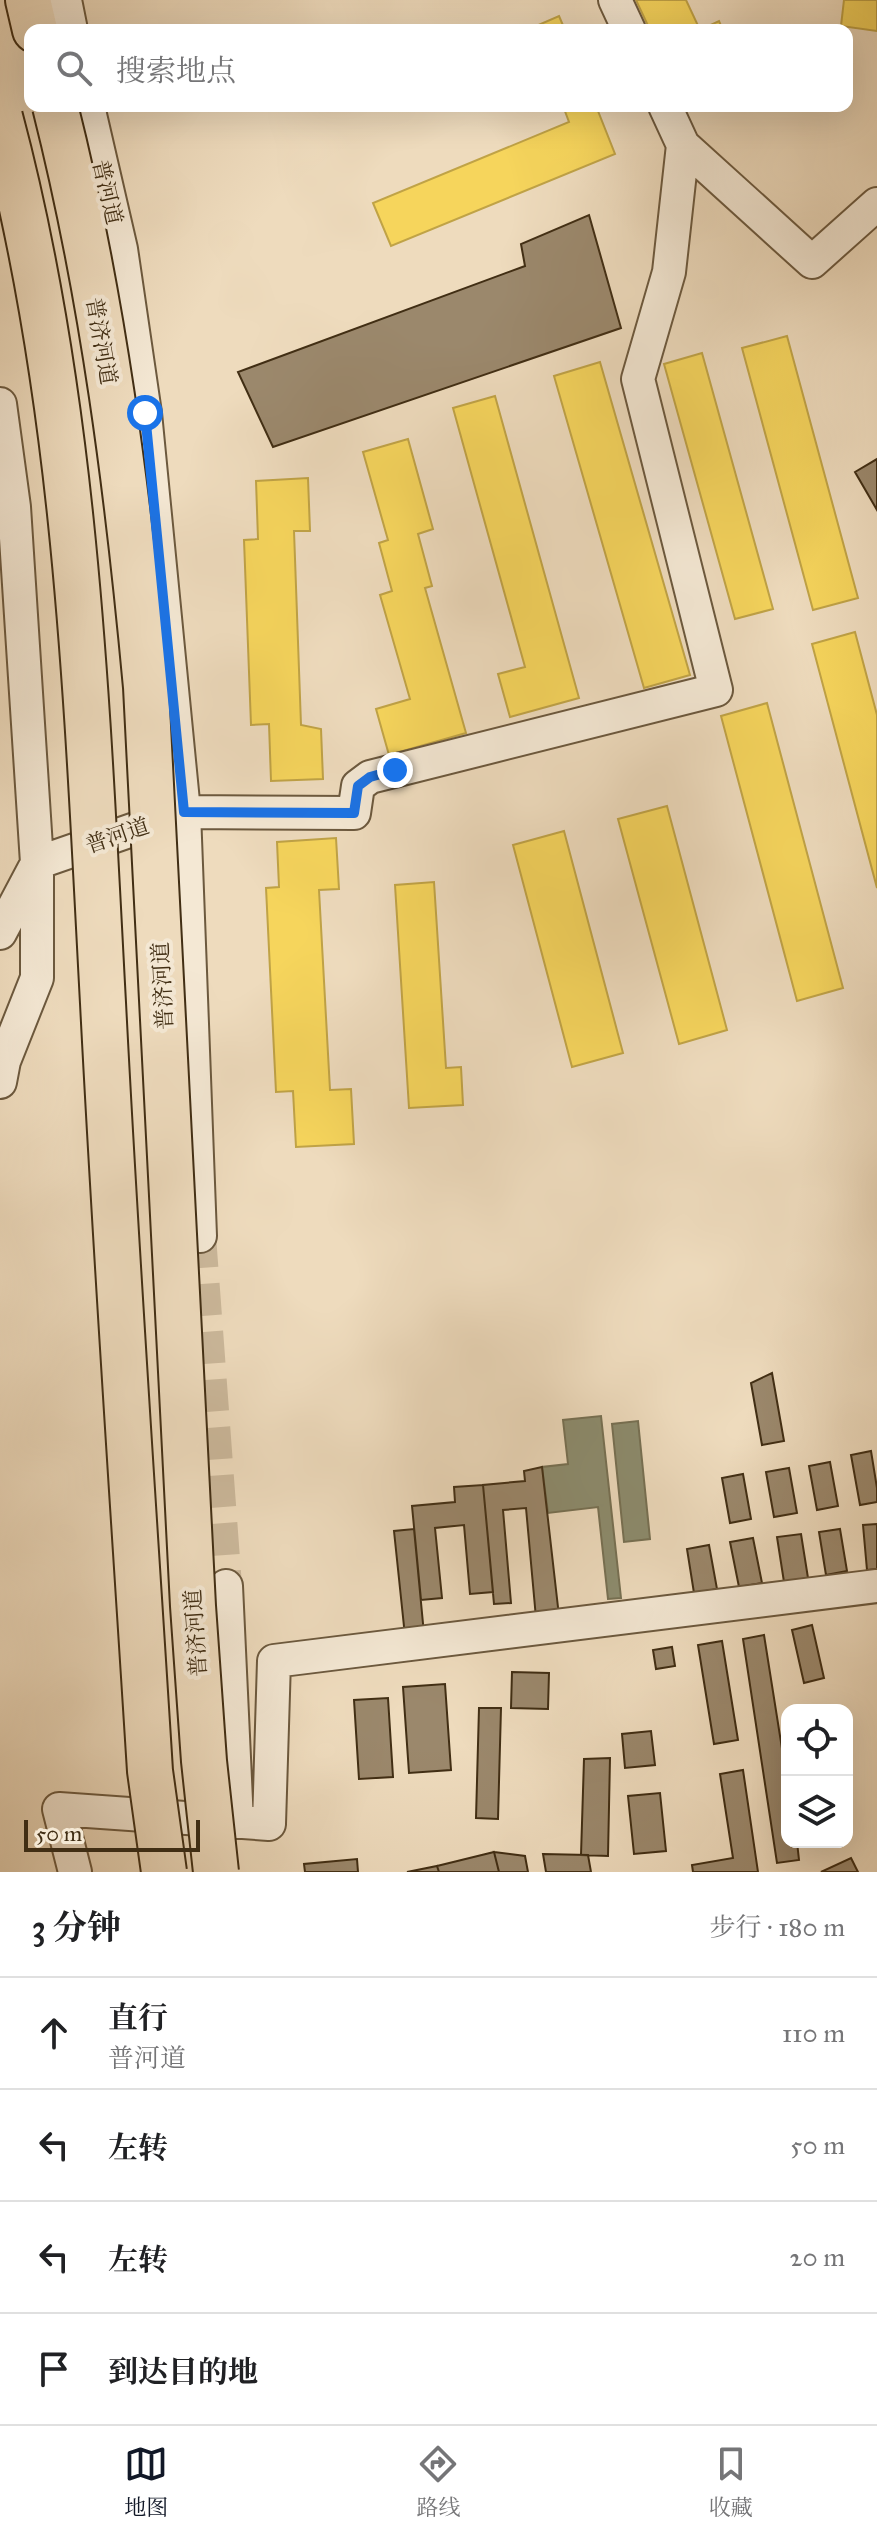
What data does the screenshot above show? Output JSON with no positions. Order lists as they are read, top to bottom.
{
  "streets": {
    "highway": ["普济河道"],
    "street": ["普河道"]
  },
  "scale_bar": "50 m",
  "page": {
    "search": "搜索地点",
    "scale": "50 m",
    "heading": ["3 分钟", "步行 · 180 m"],
    "list": [
      ["直行", "普河道", "110 m"],
      ["左转", "50 m"],
      ["左转", "20 m"],
      "到达目的地"
    ],
    "nav": ["地图", "路线", "收藏"]
  }
}
